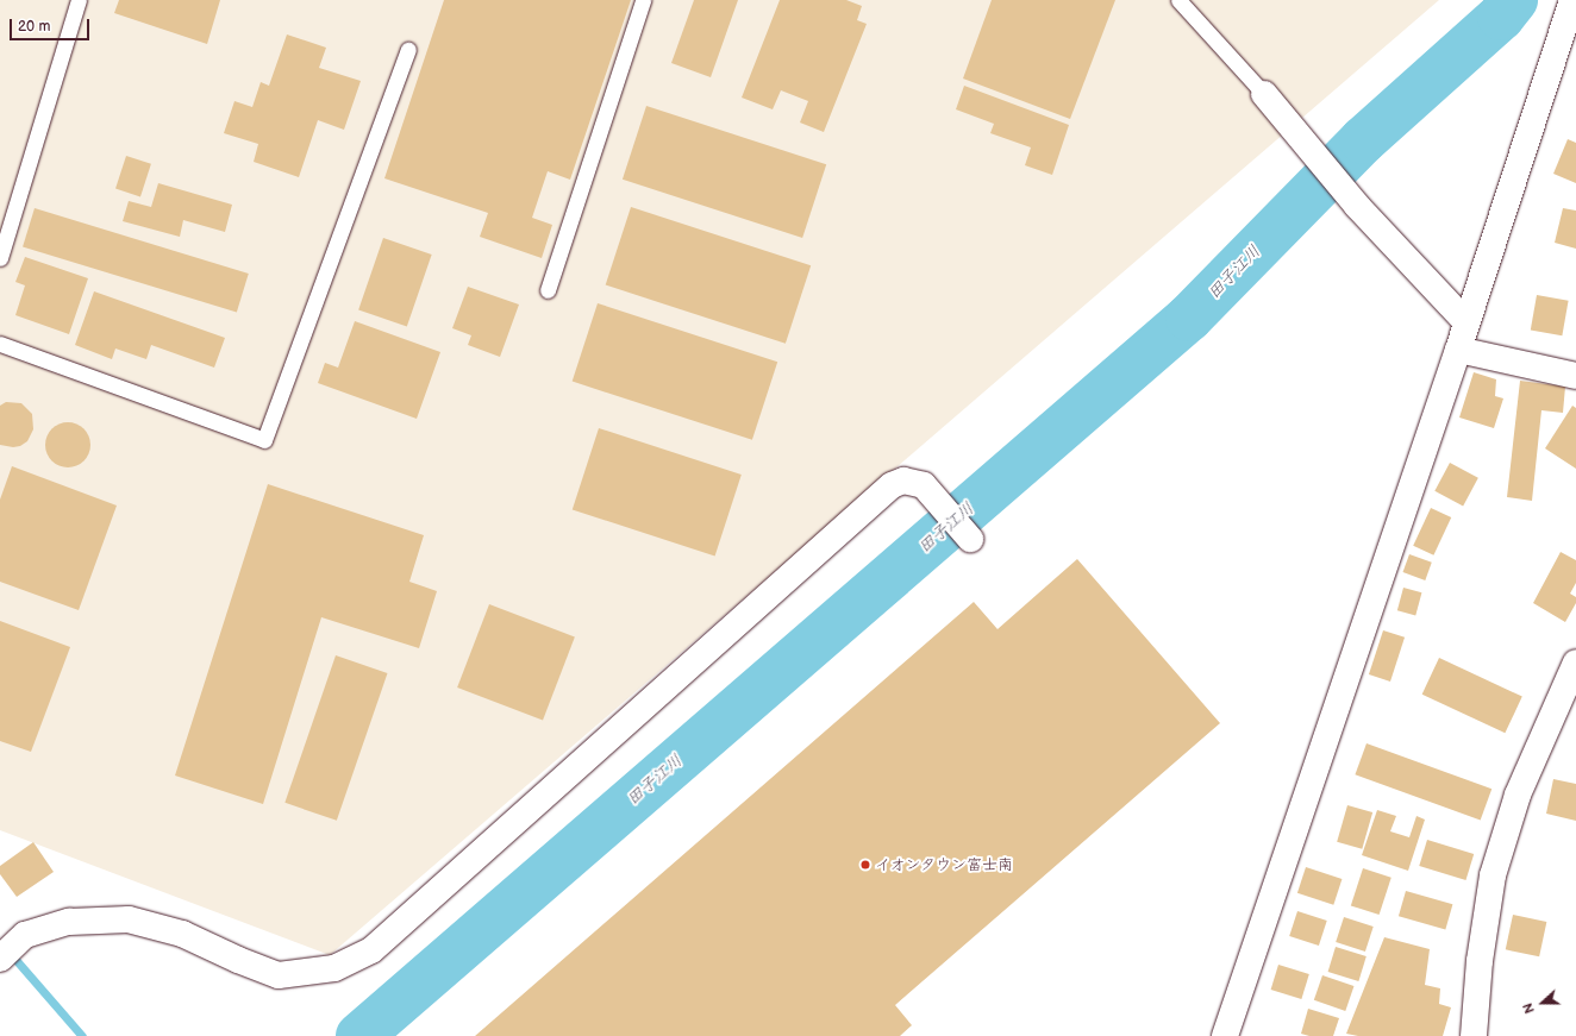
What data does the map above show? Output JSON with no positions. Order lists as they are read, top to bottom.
{
  "water": ["田子江川"],
  "places": ["イオンタウン富士南"],
  "scale_bar": "20 m",
  "north": "left"
}
